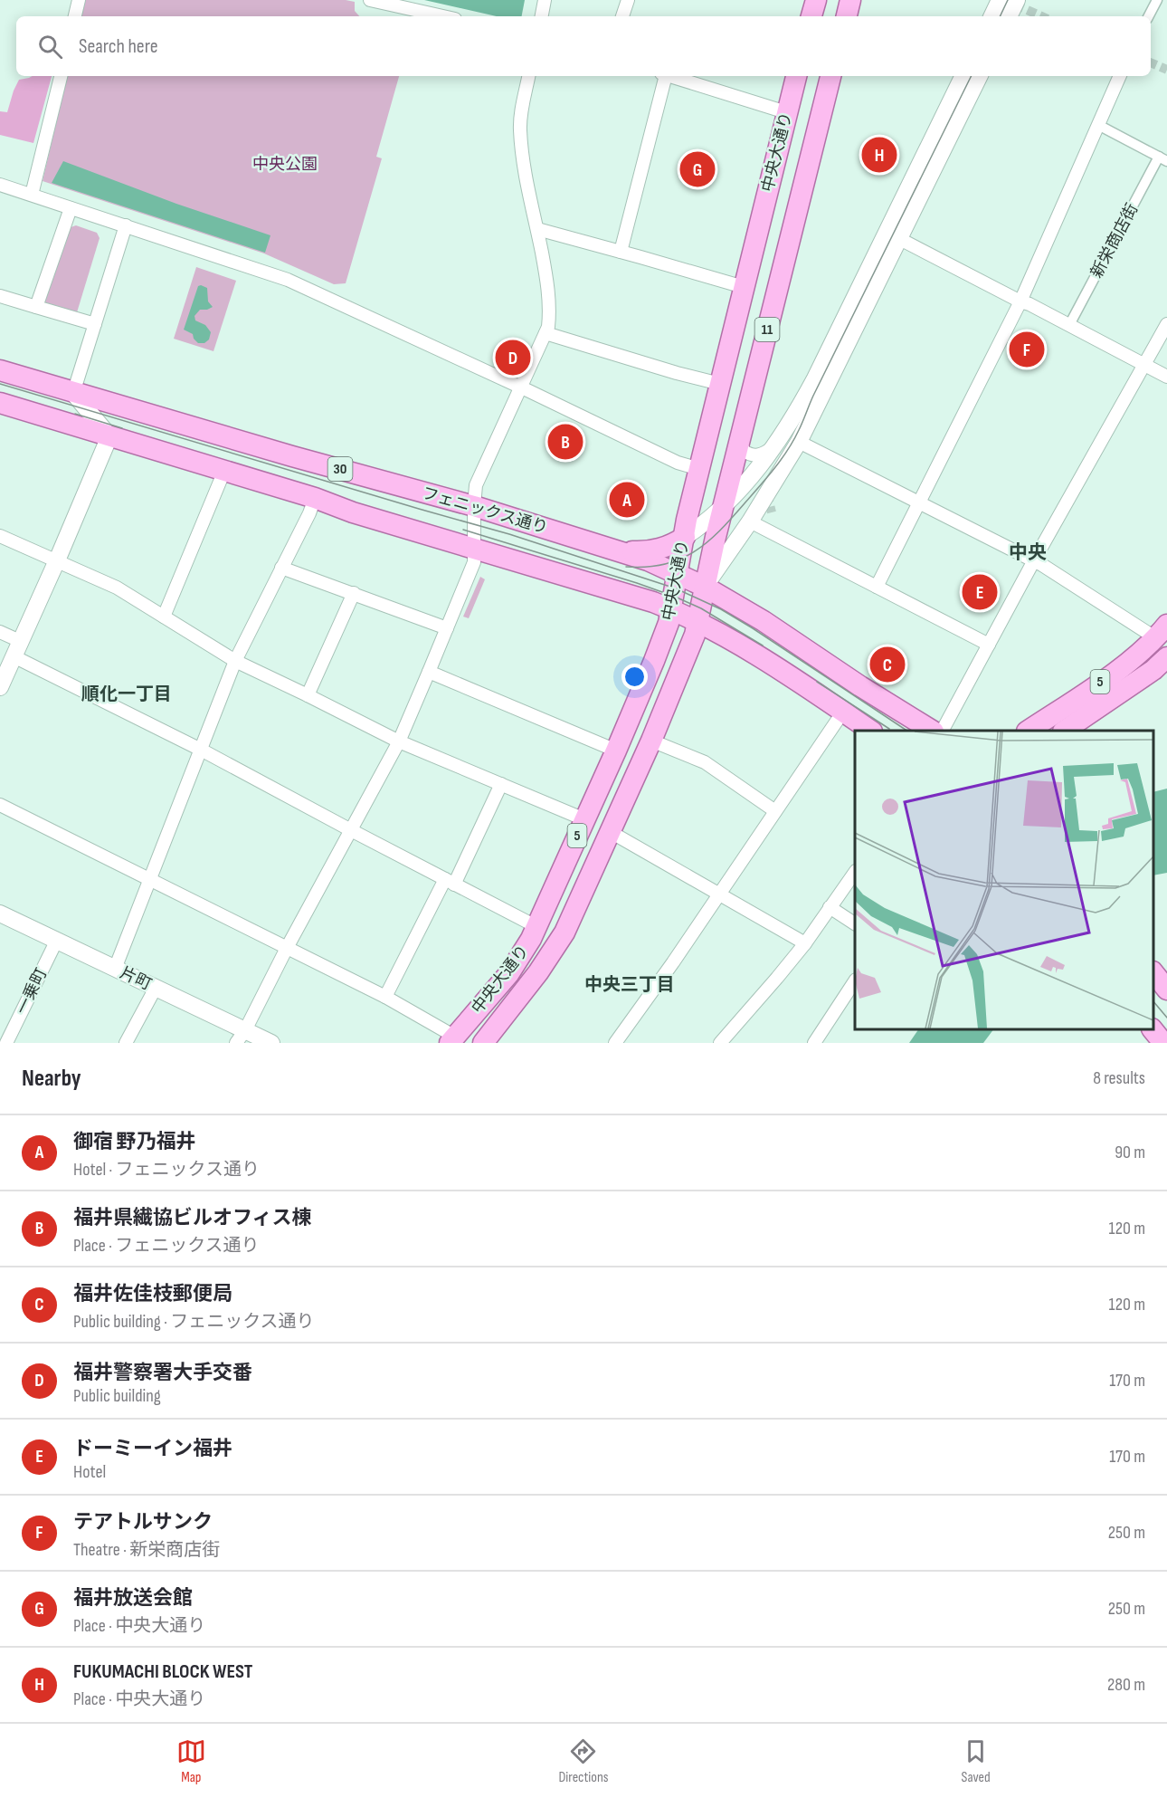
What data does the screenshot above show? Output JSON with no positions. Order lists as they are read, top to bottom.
{
  "streets": {
    "main road": [
      "中央大通り",
      "11",
      "30",
      "フェニックス通り",
      "5"
    ],
    "street": ["新栄商店街", "片町", "一乗町"]
  },
  "crossings": [
    ["中央大通り", "30"],
    ["中央大通り", "フェニックス通り"],
    ["片町", "一乗町"]
  ],
  "districts": ["中央", "順化一丁目", "中央三丁目"],
  "parks": ["中央公園"],
  "page": {
    "search": "Search here",
    "pins": [
      "H",
      "G",
      "F",
      "D",
      "B",
      "A",
      "E",
      "C"
    ],
    "heading": ["Nearby", "8 results"],
    "list": [
      {
        "mark": "A",
        "name": "御宿 野乃福井",
        "note": "Hotel · フェニックス通り",
        "value": "90 m"
      },
      {
        "mark": "B",
        "name": "福井県繊協ビルオフィス棟",
        "note": "Place · フェニックス通り",
        "value": "120 m"
      },
      {
        "mark": "C",
        "name": "福井佐佳枝郵便局",
        "note": "Public building · フェニックス通り",
        "value": "120 m"
      },
      {
        "mark": "D",
        "name": "福井警察署大手交番",
        "note": "Public building",
        "value": "170 m"
      },
      {
        "mark": "E",
        "name": "ドーミーイン福井",
        "note": "Hotel",
        "value": "170 m"
      },
      {
        "mark": "F",
        "name": "テアトルサンク",
        "note": "Theatre · 新栄商店街",
        "value": "250 m"
      },
      {
        "mark": "G",
        "name": "福井放送会館",
        "note": "Place · 中央大通り",
        "value": "250 m"
      },
      {
        "mark": "H",
        "name": "FUKUMACHI BLOCK WEST",
        "note": "Place · 中央大通り",
        "value": "280 m"
      }
    ],
    "nav": ["Map", "Directions", "Saved"]
  }
}
